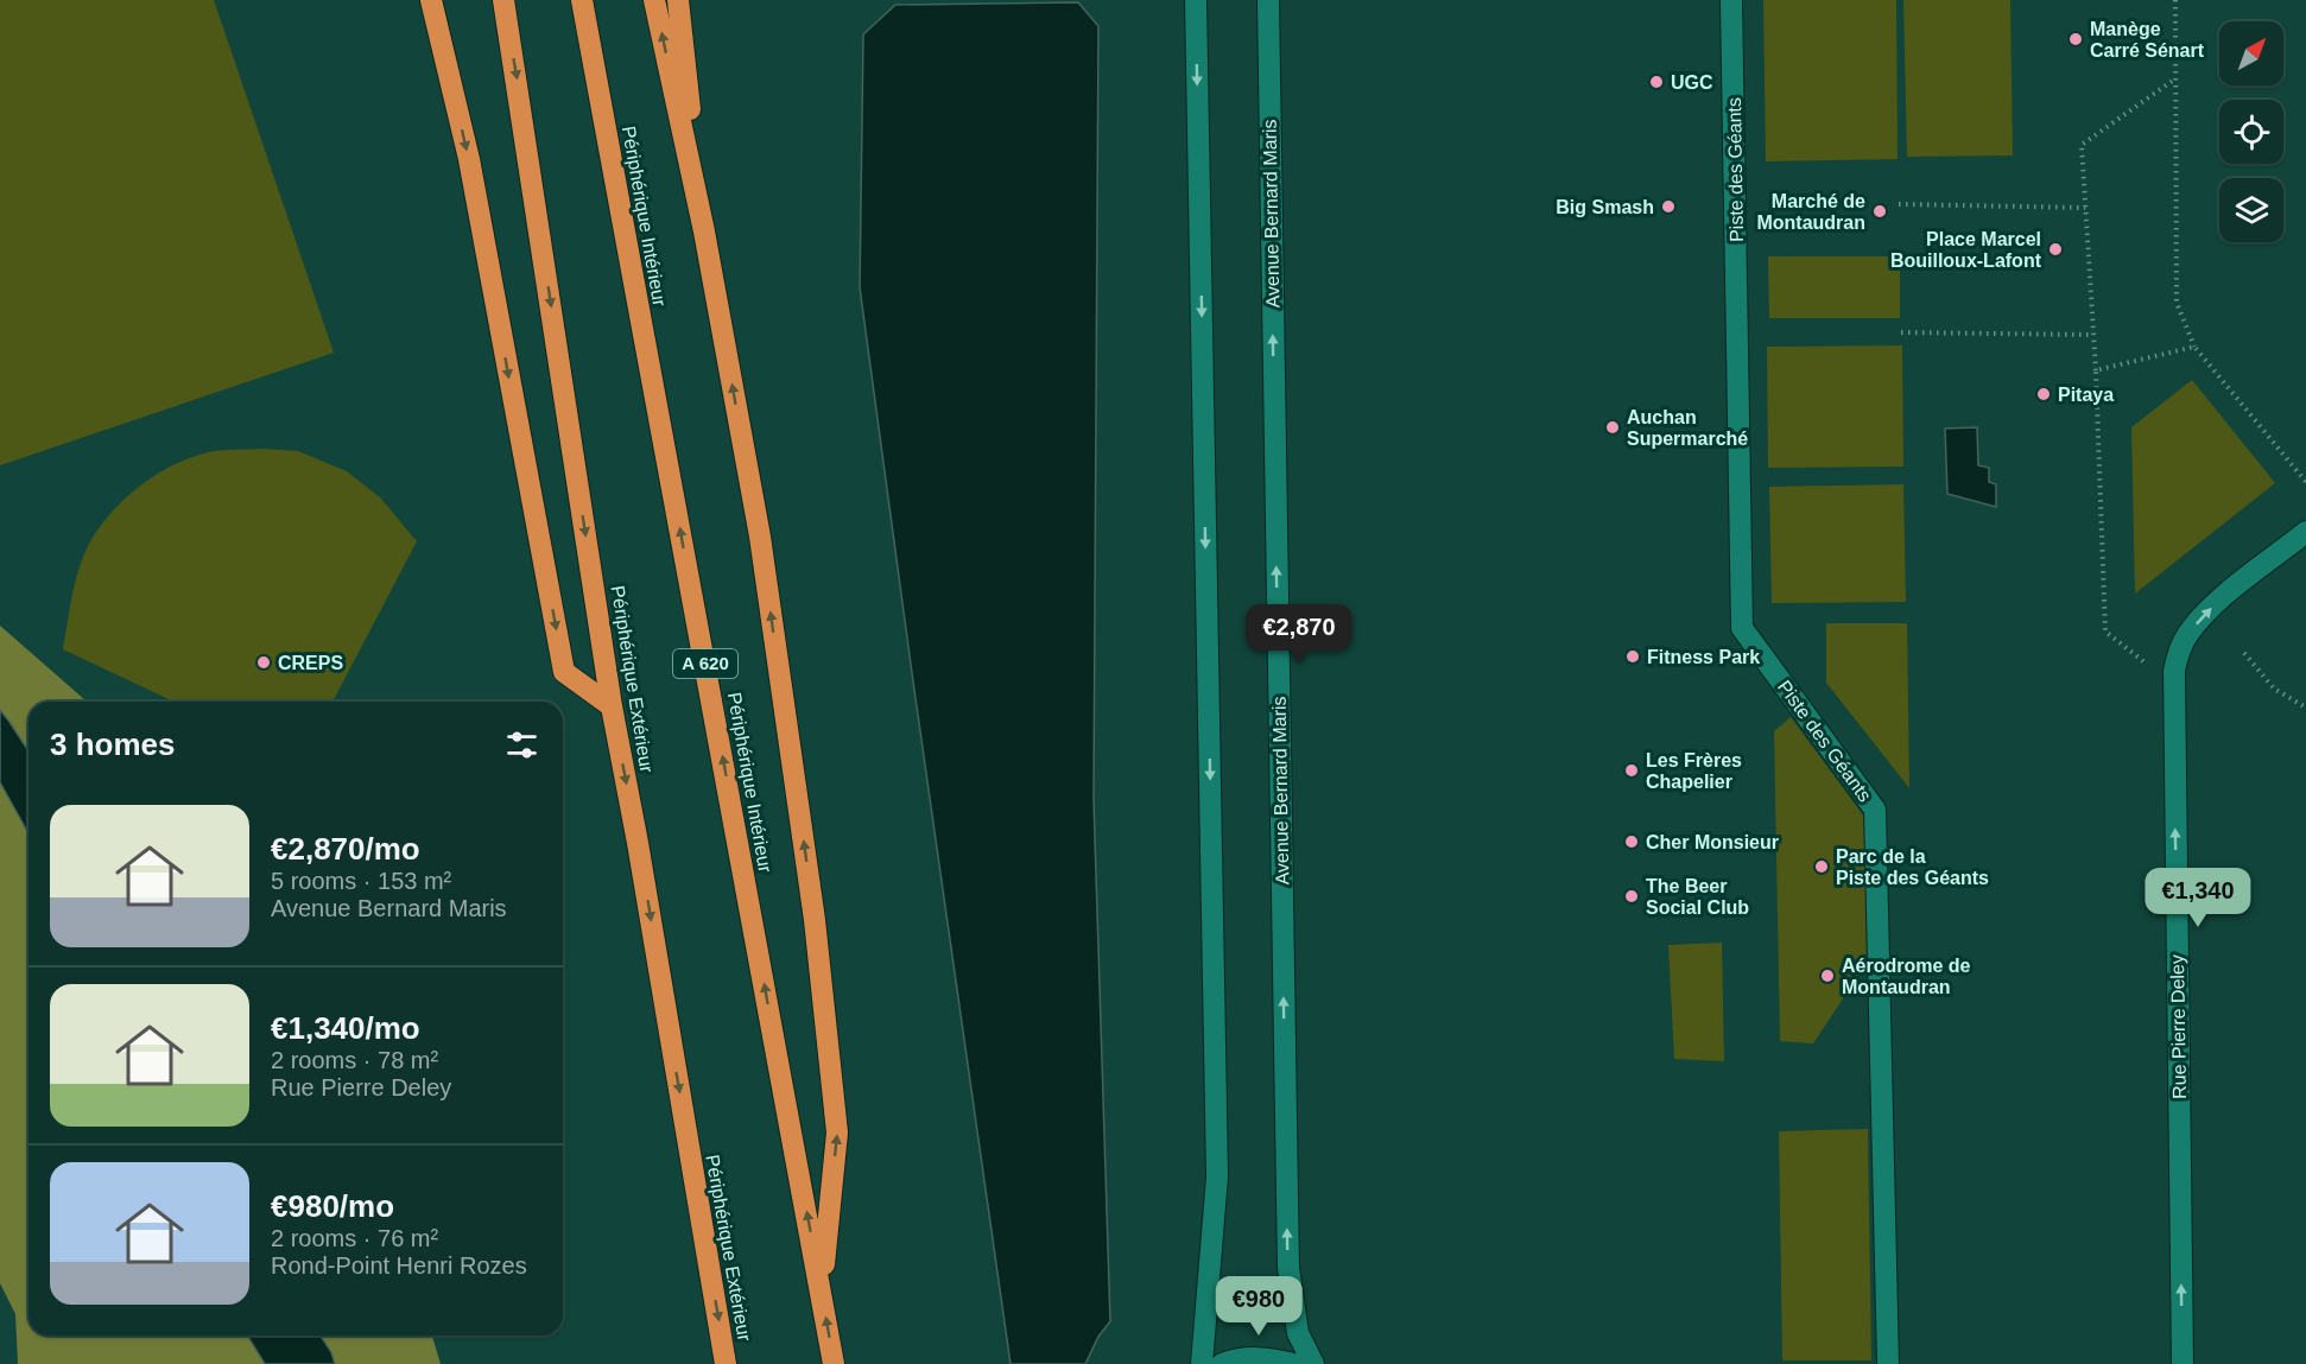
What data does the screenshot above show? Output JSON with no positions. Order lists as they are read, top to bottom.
{
  "streets": {
    "highway": ["Périphérique Intérieur", "A 620", "Périphérique Extérieur"],
    "street": ["Piste des Géants", "Avenue Bernard Maris", "Rue Pierre Deley"]
  },
  "one_way": ["Rue Pierre Deley"],
  "places": [
    "Manège Carré Sénart",
    "UGC",
    "Big Smash",
    "Marché de Montaudran",
    "Place Marcel Bouilloux-Lafont",
    "Pitaya",
    "Auchan Supermarché",
    "Fitness Park",
    "CREPS",
    "Les Frères Chapelier",
    "Cher Monsieur",
    "Parc de la Piste des Géants",
    "The Beer Social Club",
    "Aérodrome de Montaudran"
  ],
  "north": "top right",
  "page": {
    "price": ["€2,870", "€1,340", "€980"],
    "heading": "3 homes",
    "list": [
      {
        "name": "€2,870/mo",
        "note": "5 rooms · 153 m² · Avenue Bernard Maris"
      },
      {
        "name": "€1,340/mo",
        "note": "2 rooms · 78 m² · Rue Pierre Deley"
      },
      {
        "name": "€980/mo",
        "note": "2 rooms · 76 m² · Rond-Point Henri Rozes"
      }
    ]
  }
}
